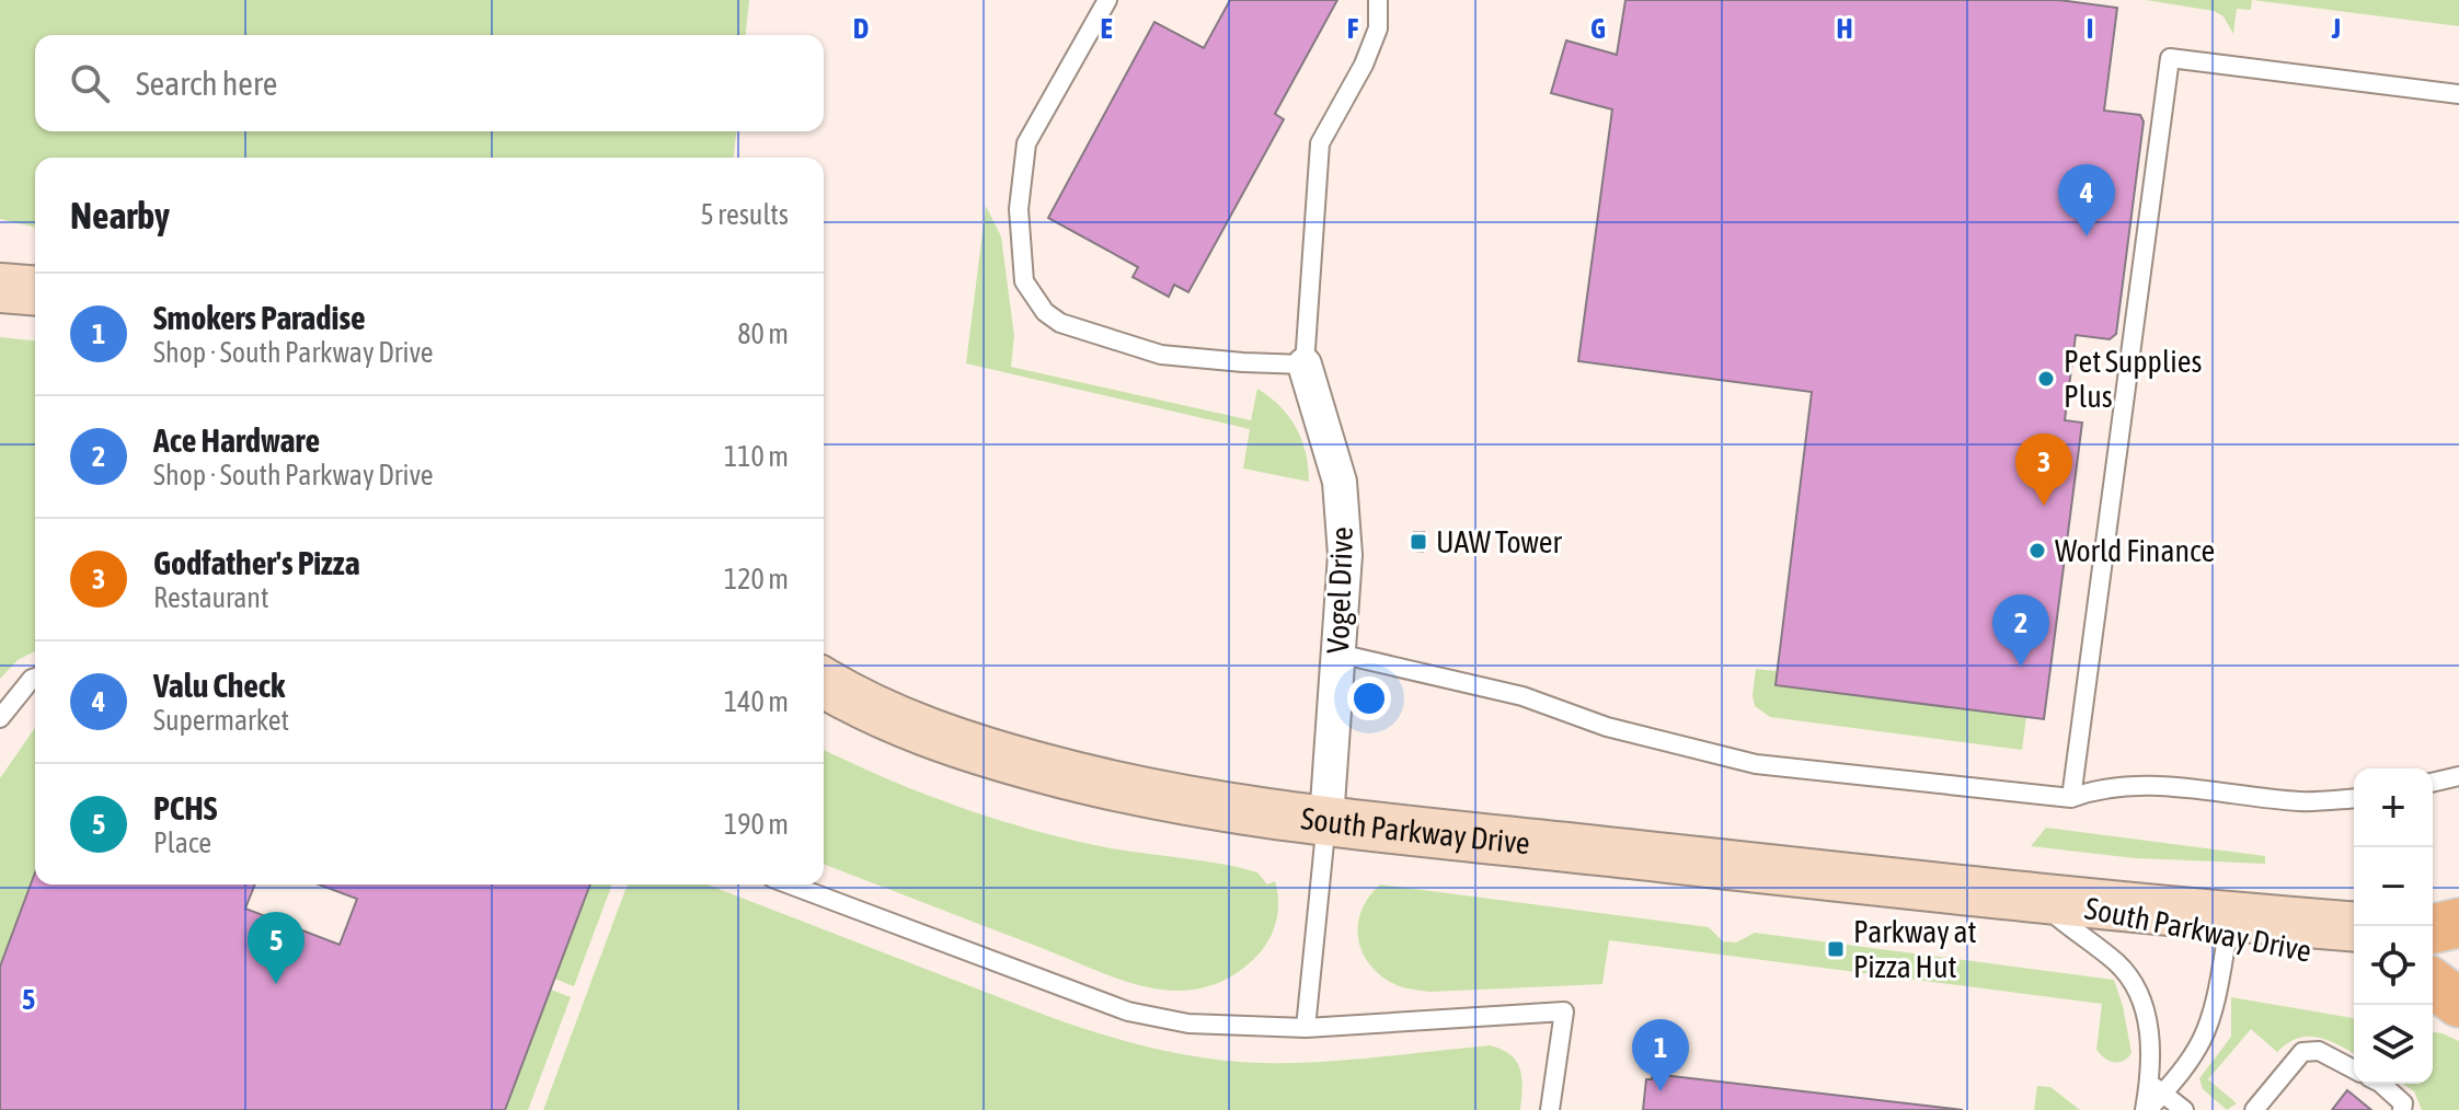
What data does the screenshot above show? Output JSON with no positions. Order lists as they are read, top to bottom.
{
  "streets": {
    "main road": ["South Parkway Drive"],
    "street": ["Vogel Drive"]
  },
  "crossings": [
    ["Vogel Drive", "South Parkway Drive"]
  ],
  "places": {
    "other": ["Pet Supplies Plus", "World Finance"],
    "transit": ["UAW Tower", "Parkway at Pizza Hut"]
  },
  "page": {
    "search": "Search here",
    "heading": ["Nearby", "5 results"],
    "pins": [
      "4",
      "3",
      "2",
      "5",
      "1"
    ],
    "list": [
      {
        "mark": "1",
        "name": "Smokers Paradise",
        "note": "Shop · South Parkway Drive",
        "value": "80 m"
      },
      {
        "mark": "2",
        "name": "Ace Hardware",
        "note": "Shop · South Parkway Drive",
        "value": "110 m"
      },
      {
        "mark": "3",
        "name": "Godfather's Pizza",
        "note": "Restaurant",
        "value": "120 m"
      },
      {
        "mark": "4",
        "name": "Valu Check",
        "note": "Supermarket",
        "value": "140 m"
      },
      {
        "mark": "5",
        "name": "PCHS",
        "note": "Place",
        "value": "190 m"
      }
    ],
    "map_buttons": ["+", "−"]
  },
  "grid": {
    "columns": [
      "D",
      "E",
      "F",
      "G",
      "H",
      "I",
      "J"
    ],
    "rows": ["5"]
  }
}
